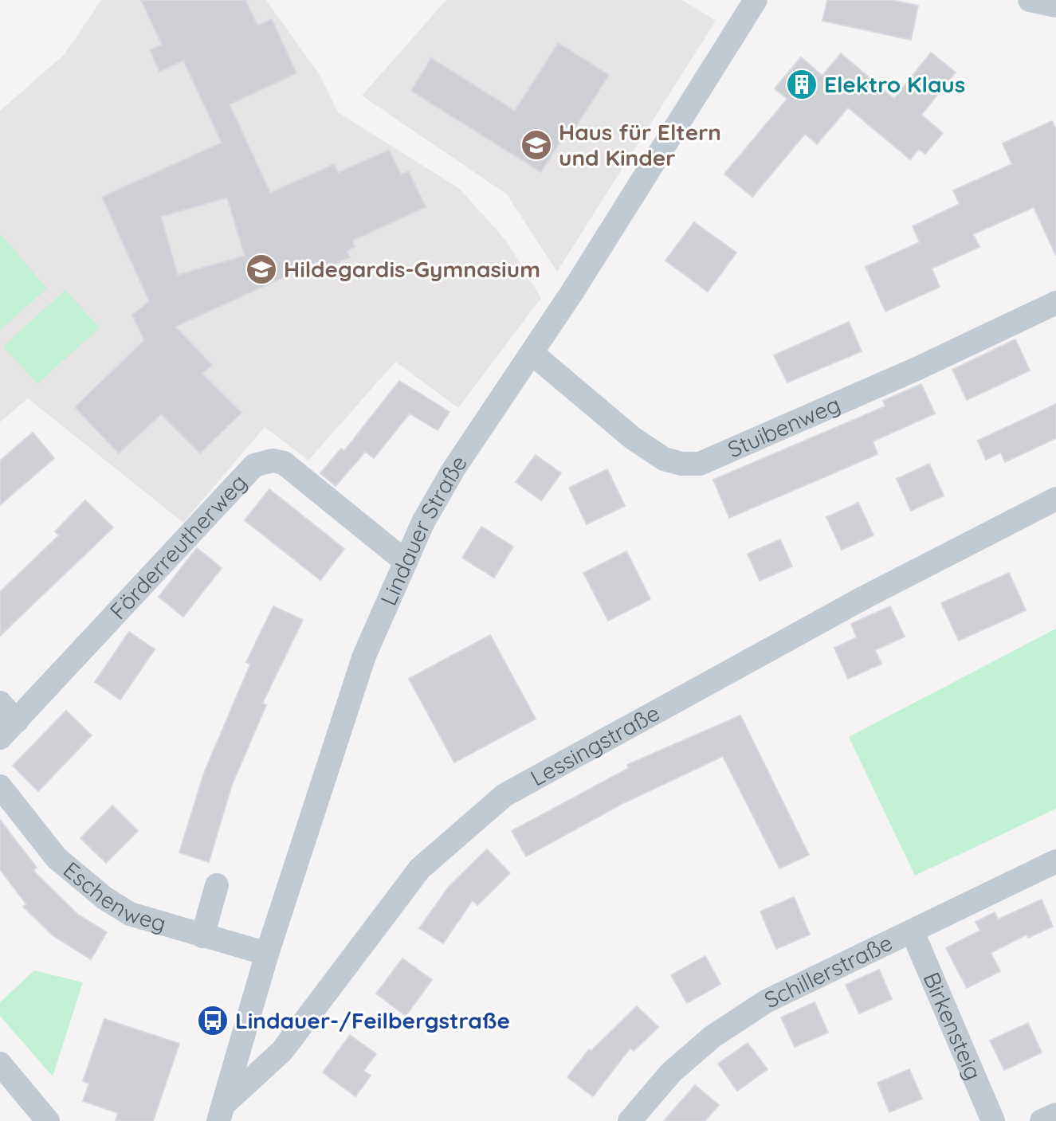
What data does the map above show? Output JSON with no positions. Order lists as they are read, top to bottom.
{
  "streets": {
    "street": [
      "Stuibenweg",
      "Lindauer Straße",
      "Förderreutherweg",
      "Lessingstraße",
      "Eschenweg",
      "Schillerstraße",
      "Birkensteig"
    ]
  },
  "crossings": [
    ["Stuibenweg", "Lindauer Straße"],
    ["Lindauer Straße", "Förderreutherweg"],
    ["Lindauer Straße", "Lessingstraße"],
    ["Lindauer Straße", "Eschenweg"],
    ["Schillerstraße", "Birkensteig"]
  ],
  "places": {
    "building": ["Elektro Klaus"],
    "school or university": ["Haus für Eltern und Kinder", "Hildegardis-Gymnasium"],
    "bus stop": ["Lindauer-/Feilbergstraße"]
  }
}
